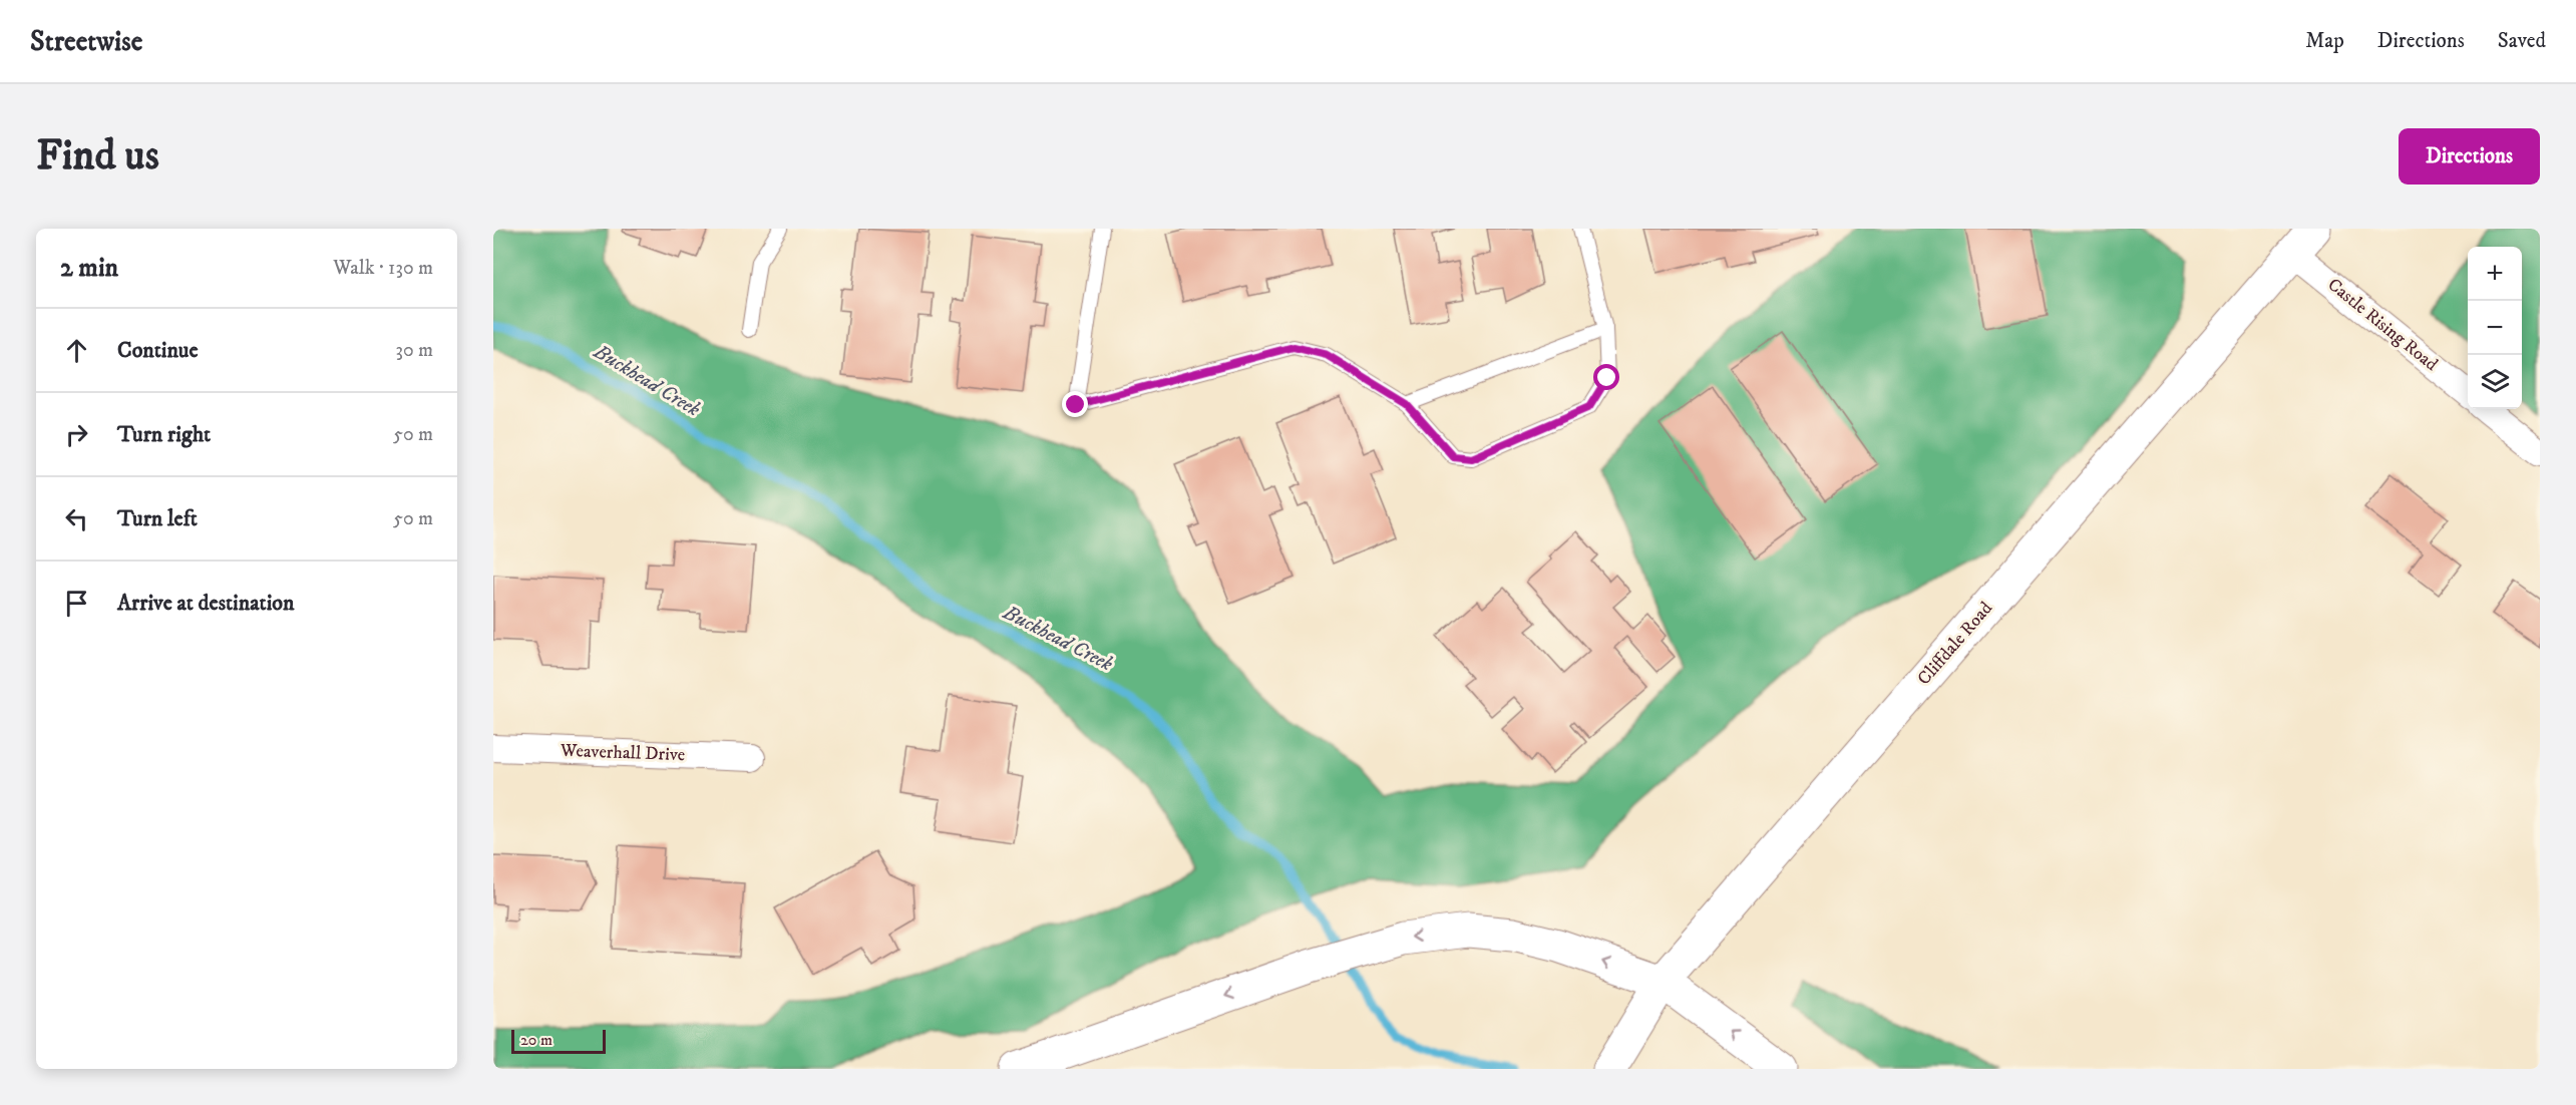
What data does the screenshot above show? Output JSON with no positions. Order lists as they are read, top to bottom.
{
  "streets": {
    "main road": ["Cliffdale Road"],
    "street": ["Castle Rising Road", "Weaverhall Drive"]
  },
  "crossings": [
    ["Castle Rising Road", "Cliffdale Road"]
  ],
  "water": ["Buckhead Creek"],
  "scale_bar": "20 m",
  "page": {
    "header": "Streetwise",
    "nav": ["Map", "Directions", "Saved"],
    "buttons": "Directions",
    "title": "Find us",
    "heading": ["2 min", "Walk · 130 m"],
    "map_buttons": ["+", "−"],
    "list": [
      ["Continue", "30 m"],
      ["Turn right", "50 m"],
      ["Turn left", "50 m"],
      "Arrive at destination"
    ],
    "scale": "20 m"
  }
}
